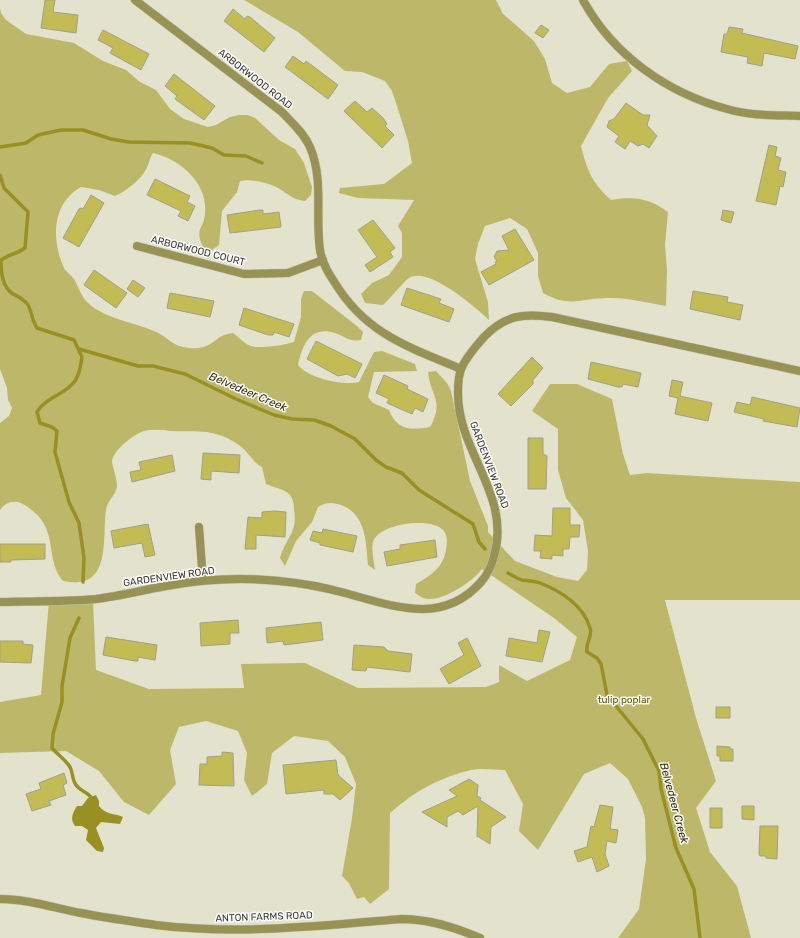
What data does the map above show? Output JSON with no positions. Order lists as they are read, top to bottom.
{
  "streets": {
    "street": [
      "ARBORWOOD ROAD",
      "ARBORWOOD COURT",
      "GARDENVIEW ROAD",
      "ANTON FARMS ROAD"
    ]
  },
  "crossings": [
    ["ARBORWOOD ROAD", "ARBORWOOD COURT"],
    ["ARBORWOOD ROAD", "GARDENVIEW ROAD"]
  ],
  "water": ["Belvedeer Creek"],
  "parks": ["tulip poplar"]
}
